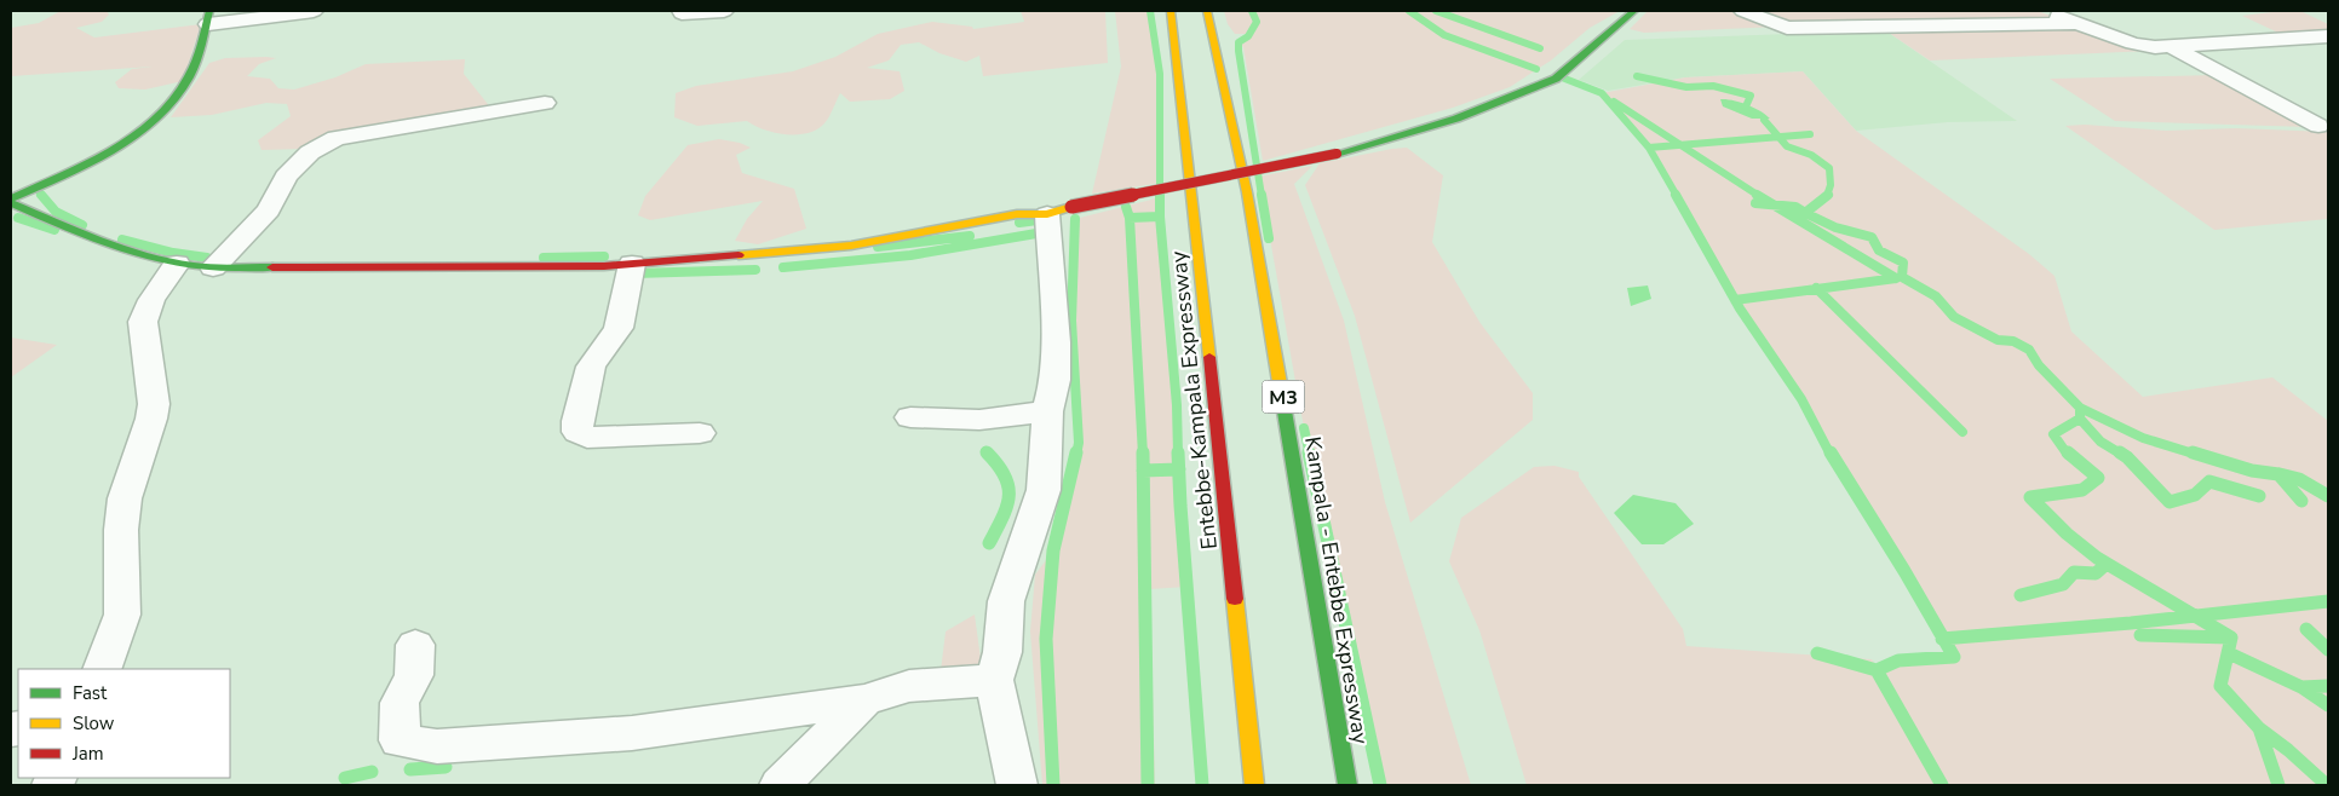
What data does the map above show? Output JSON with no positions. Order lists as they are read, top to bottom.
{
  "streets": {
    "main road": ["M3", "Entebbe-Kampala Expressway", "Kampala - Entebbe Expressway"]
  },
  "legend": ["Fast", "Slow", "Jam"]
}
